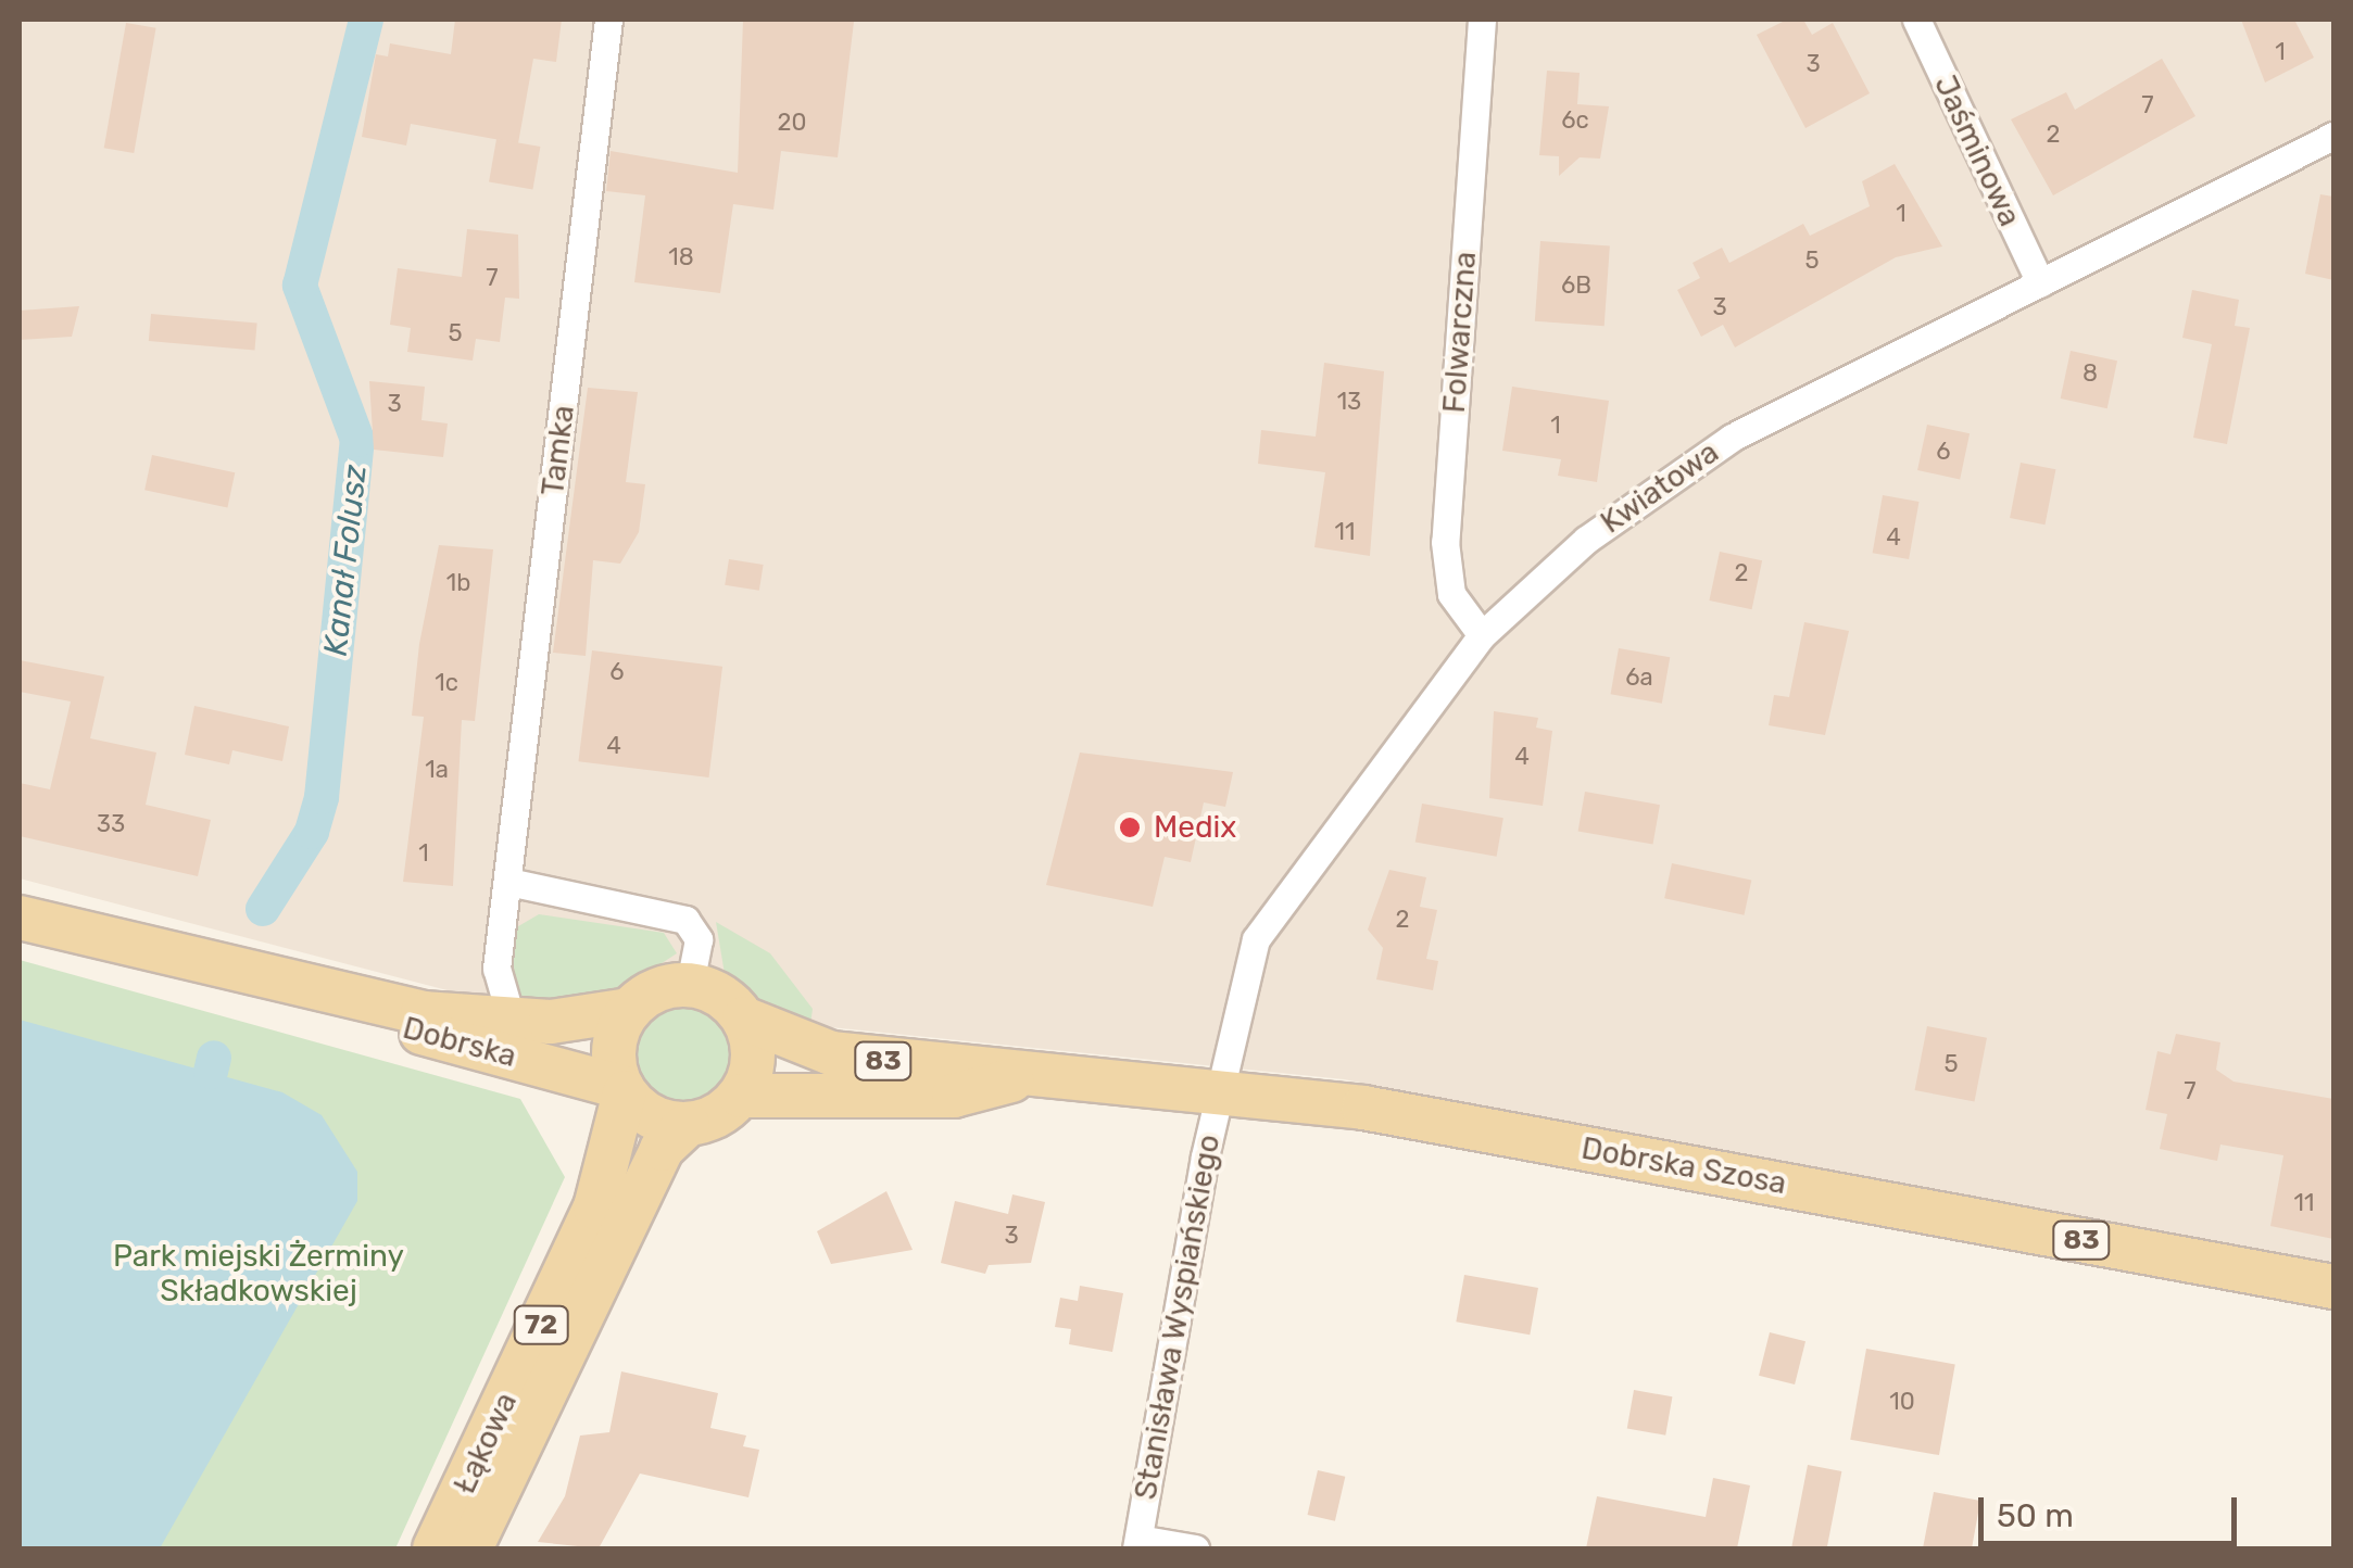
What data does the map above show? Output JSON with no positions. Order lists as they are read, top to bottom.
{
  "streets": {
    "main road": [
      "Dobrska",
      "83",
      "Dobrska Szosa",
      "72",
      "Łąkowa"
    ],
    "street": [
      "Jaśminowa",
      "Folwarczna",
      "Tamka",
      "Kwiatowa",
      "Stanisława Wyspiańskiego"
    ]
  },
  "crossings": [
    ["Jaśminowa", "Kwiatowa"],
    ["Folwarczna", "Kwiatowa"],
    ["Tamka", "Dobrska"],
    ["Kwiatowa", "Dobrska Szosa"],
    ["Kwiatowa", "Stanisława Wyspiańskiego"],
    ["Dobrska", "Dobrska Szosa"],
    ["Dobrska", "72"],
    ["Dobrska", "Łąkowa"],
    ["Dobrska Szosa", "Stanisława Wyspiańskiego"],
    ["Dobrska Szosa", "72"],
    ["Dobrska Szosa", "Łąkowa"],
    ["72", "Łąkowa"]
  ],
  "water": ["Kanał Folusz"],
  "parks": ["Park miejski Żerminy Składkowskiej"],
  "places": ["Medix"],
  "house_numbers": [
    "1",
    "3",
    "7",
    "6c",
    "20",
    "2",
    "1",
    "18",
    "5",
    "7",
    "6B",
    "3",
    "5",
    "8",
    "13",
    "3",
    "1",
    "6",
    "11",
    "4",
    "2",
    "1b",
    "6",
    "6a",
    "1c",
    "4",
    "4",
    "1a",
    "33",
    "1",
    "2",
    "5",
    "7",
    "11",
    "3",
    "10"
  ],
  "scale_bar": "50 m"
}
